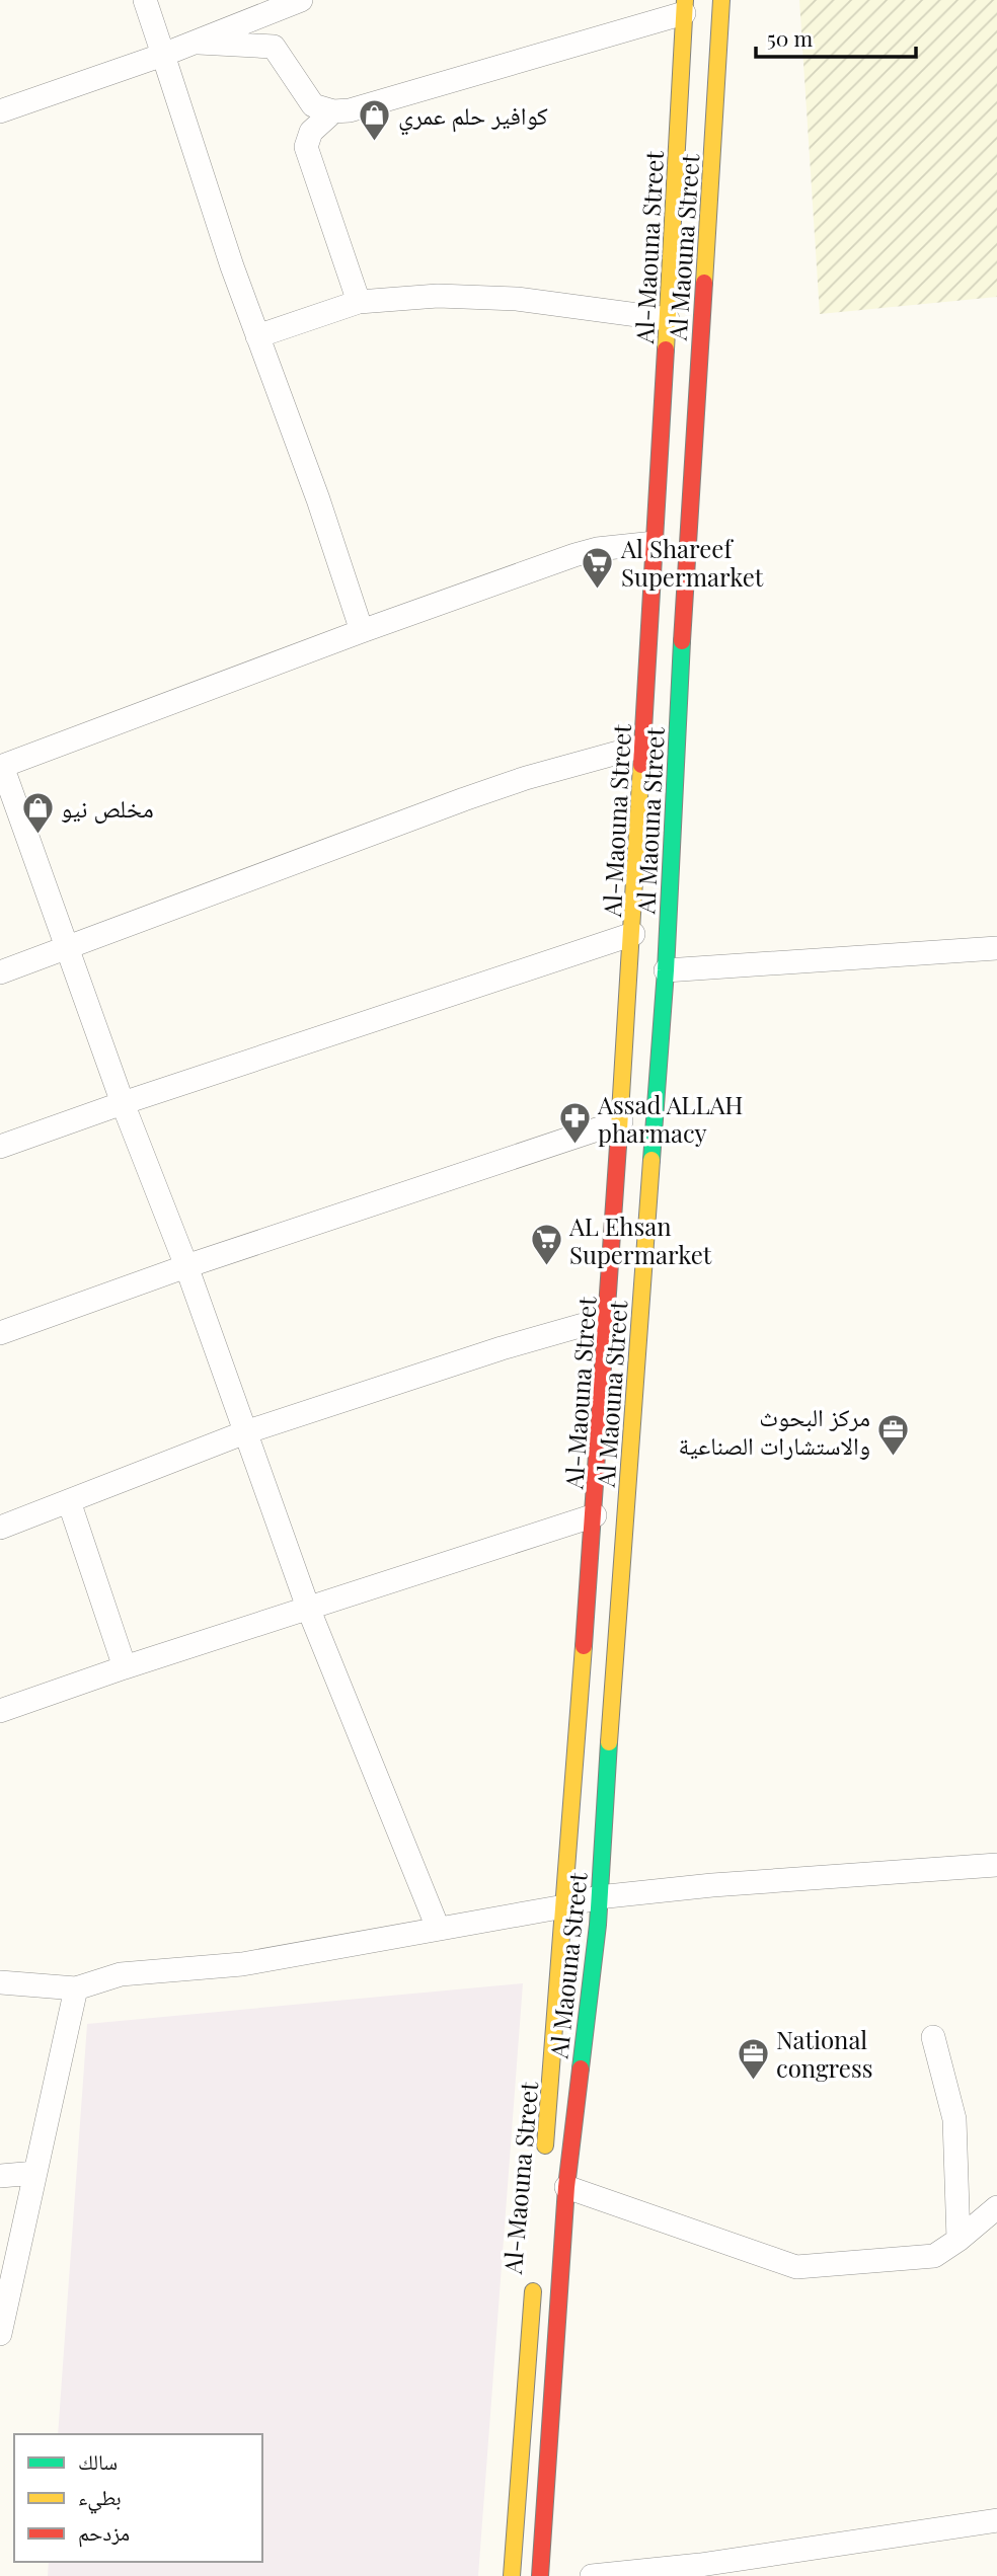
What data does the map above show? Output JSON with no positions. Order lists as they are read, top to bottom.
{
  "streets": {
    "highway": ["Al-Maouna Street", "Al Maouna Street"]
  },
  "places": {
    "shop": ["كوافير حلم عمري", "مخلص نيو"],
    "supermarket": ["Al Shareef Supermarket", "AL Ehsan Supermarket"],
    "pharmacy": ["Assad ALLAH pharmacy"],
    "office": ["مركز البحوث والاستشارات الصناعية", "National congress"]
  },
  "legend": ["سالك", "بطيء", "مزدحم"],
  "scale_bar": "50 m"
}
